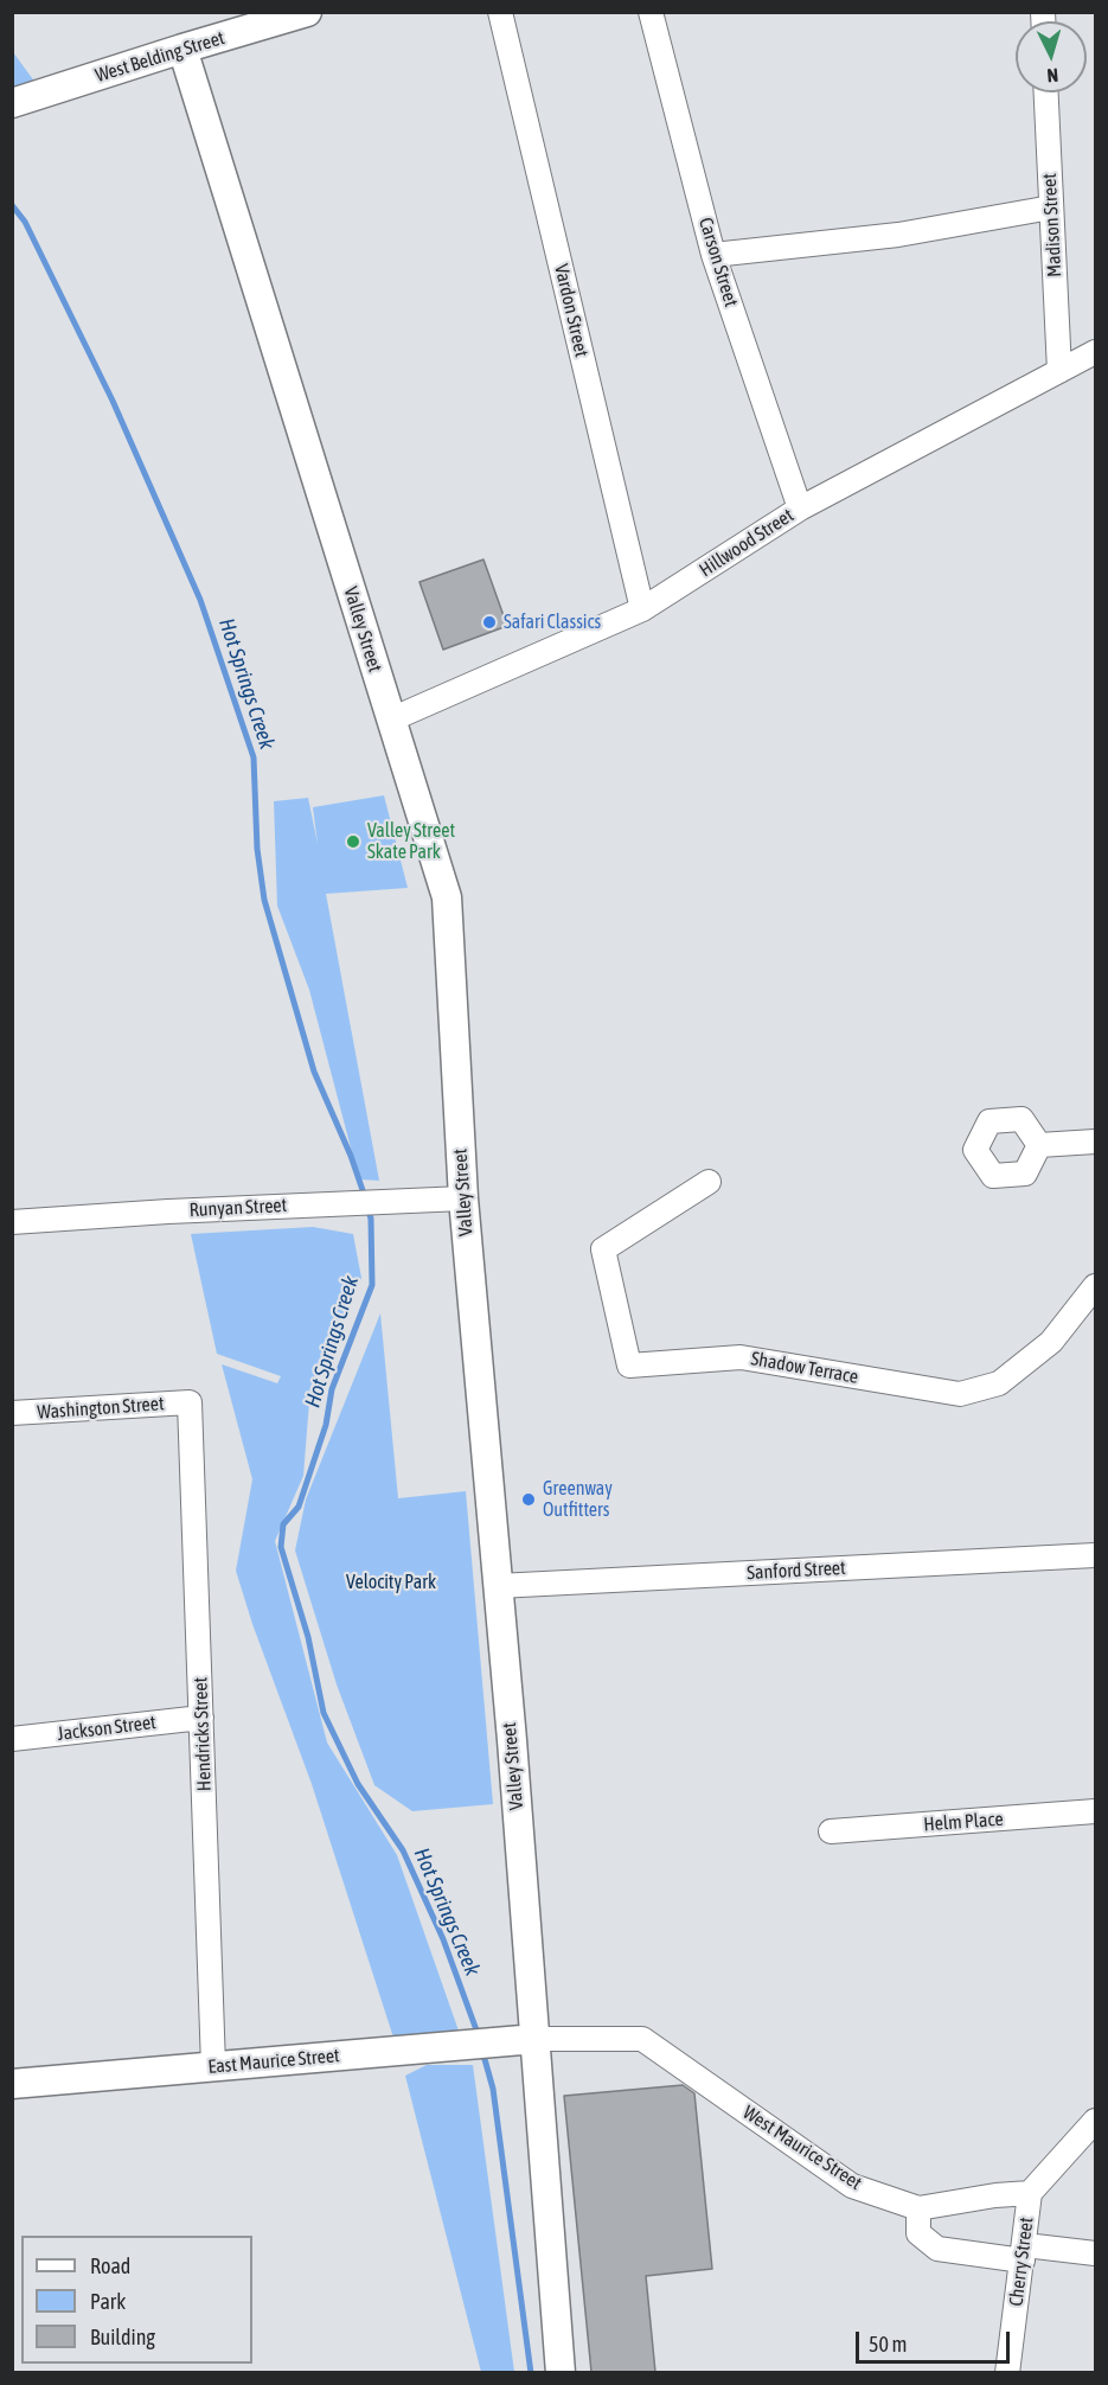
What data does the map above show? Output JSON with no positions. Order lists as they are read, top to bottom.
{
  "streets": {
    "street": [
      "West Belding Street",
      "Madison Street",
      "Carson Street",
      "Vardon Street",
      "Hillwood Street",
      "Valley Street",
      "Runyan Street",
      "Shadow Terrace",
      "Washington Street",
      "Sanford Street",
      "Jackson Street",
      "Hendricks Street",
      "Helm Place",
      "East Maurice Street",
      "West Maurice Street",
      "Cherry Street"
    ]
  },
  "crossings": [
    ["West Belding Street", "Valley Street"],
    ["Madison Street", "Hillwood Street"],
    ["Carson Street", "Hillwood Street"],
    ["Vardon Street", "Hillwood Street"],
    ["Hillwood Street", "Valley Street"],
    ["Valley Street", "Runyan Street"],
    ["Valley Street", "Sanford Street"],
    ["Valley Street", "East Maurice Street"],
    ["Valley Street", "West Maurice Street"],
    ["Washington Street", "Hendricks Street"],
    ["Jackson Street", "Hendricks Street"],
    ["Hendricks Street", "East Maurice Street"],
    ["East Maurice Street", "West Maurice Street"],
    ["West Maurice Street", "Cherry Street"]
  ],
  "water": ["Hot Springs Creek"],
  "parks": ["Velocity Park"],
  "places": ["Safari Classics", "Valley Street Skate Park", "Greenway Outfitters"],
  "legend": ["Road", "Park", "Building"],
  "scale_bar": "50 m",
  "north": "bottom"
}
